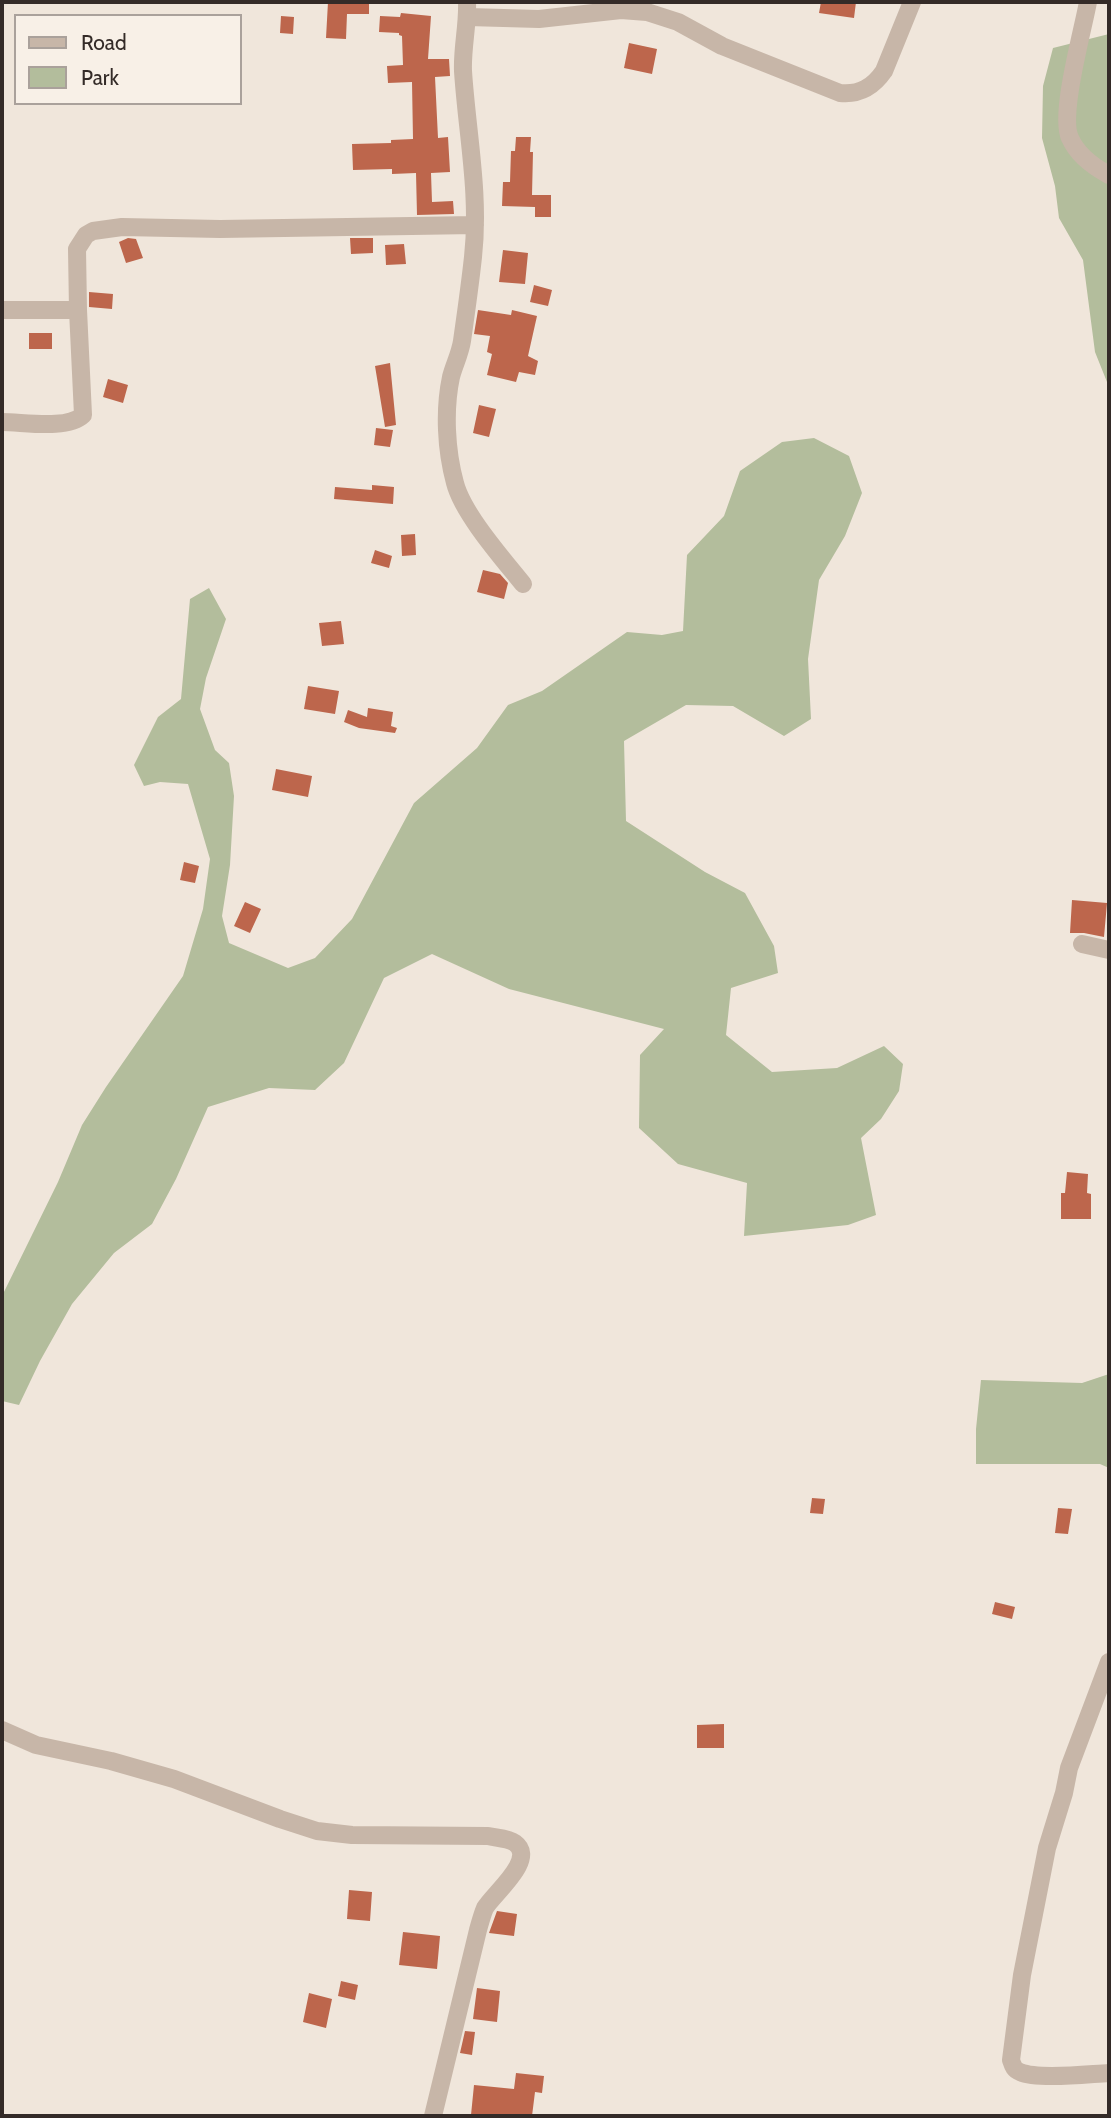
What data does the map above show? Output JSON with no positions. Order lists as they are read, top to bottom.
{
  "legend": ["Road", "Park"]
}
